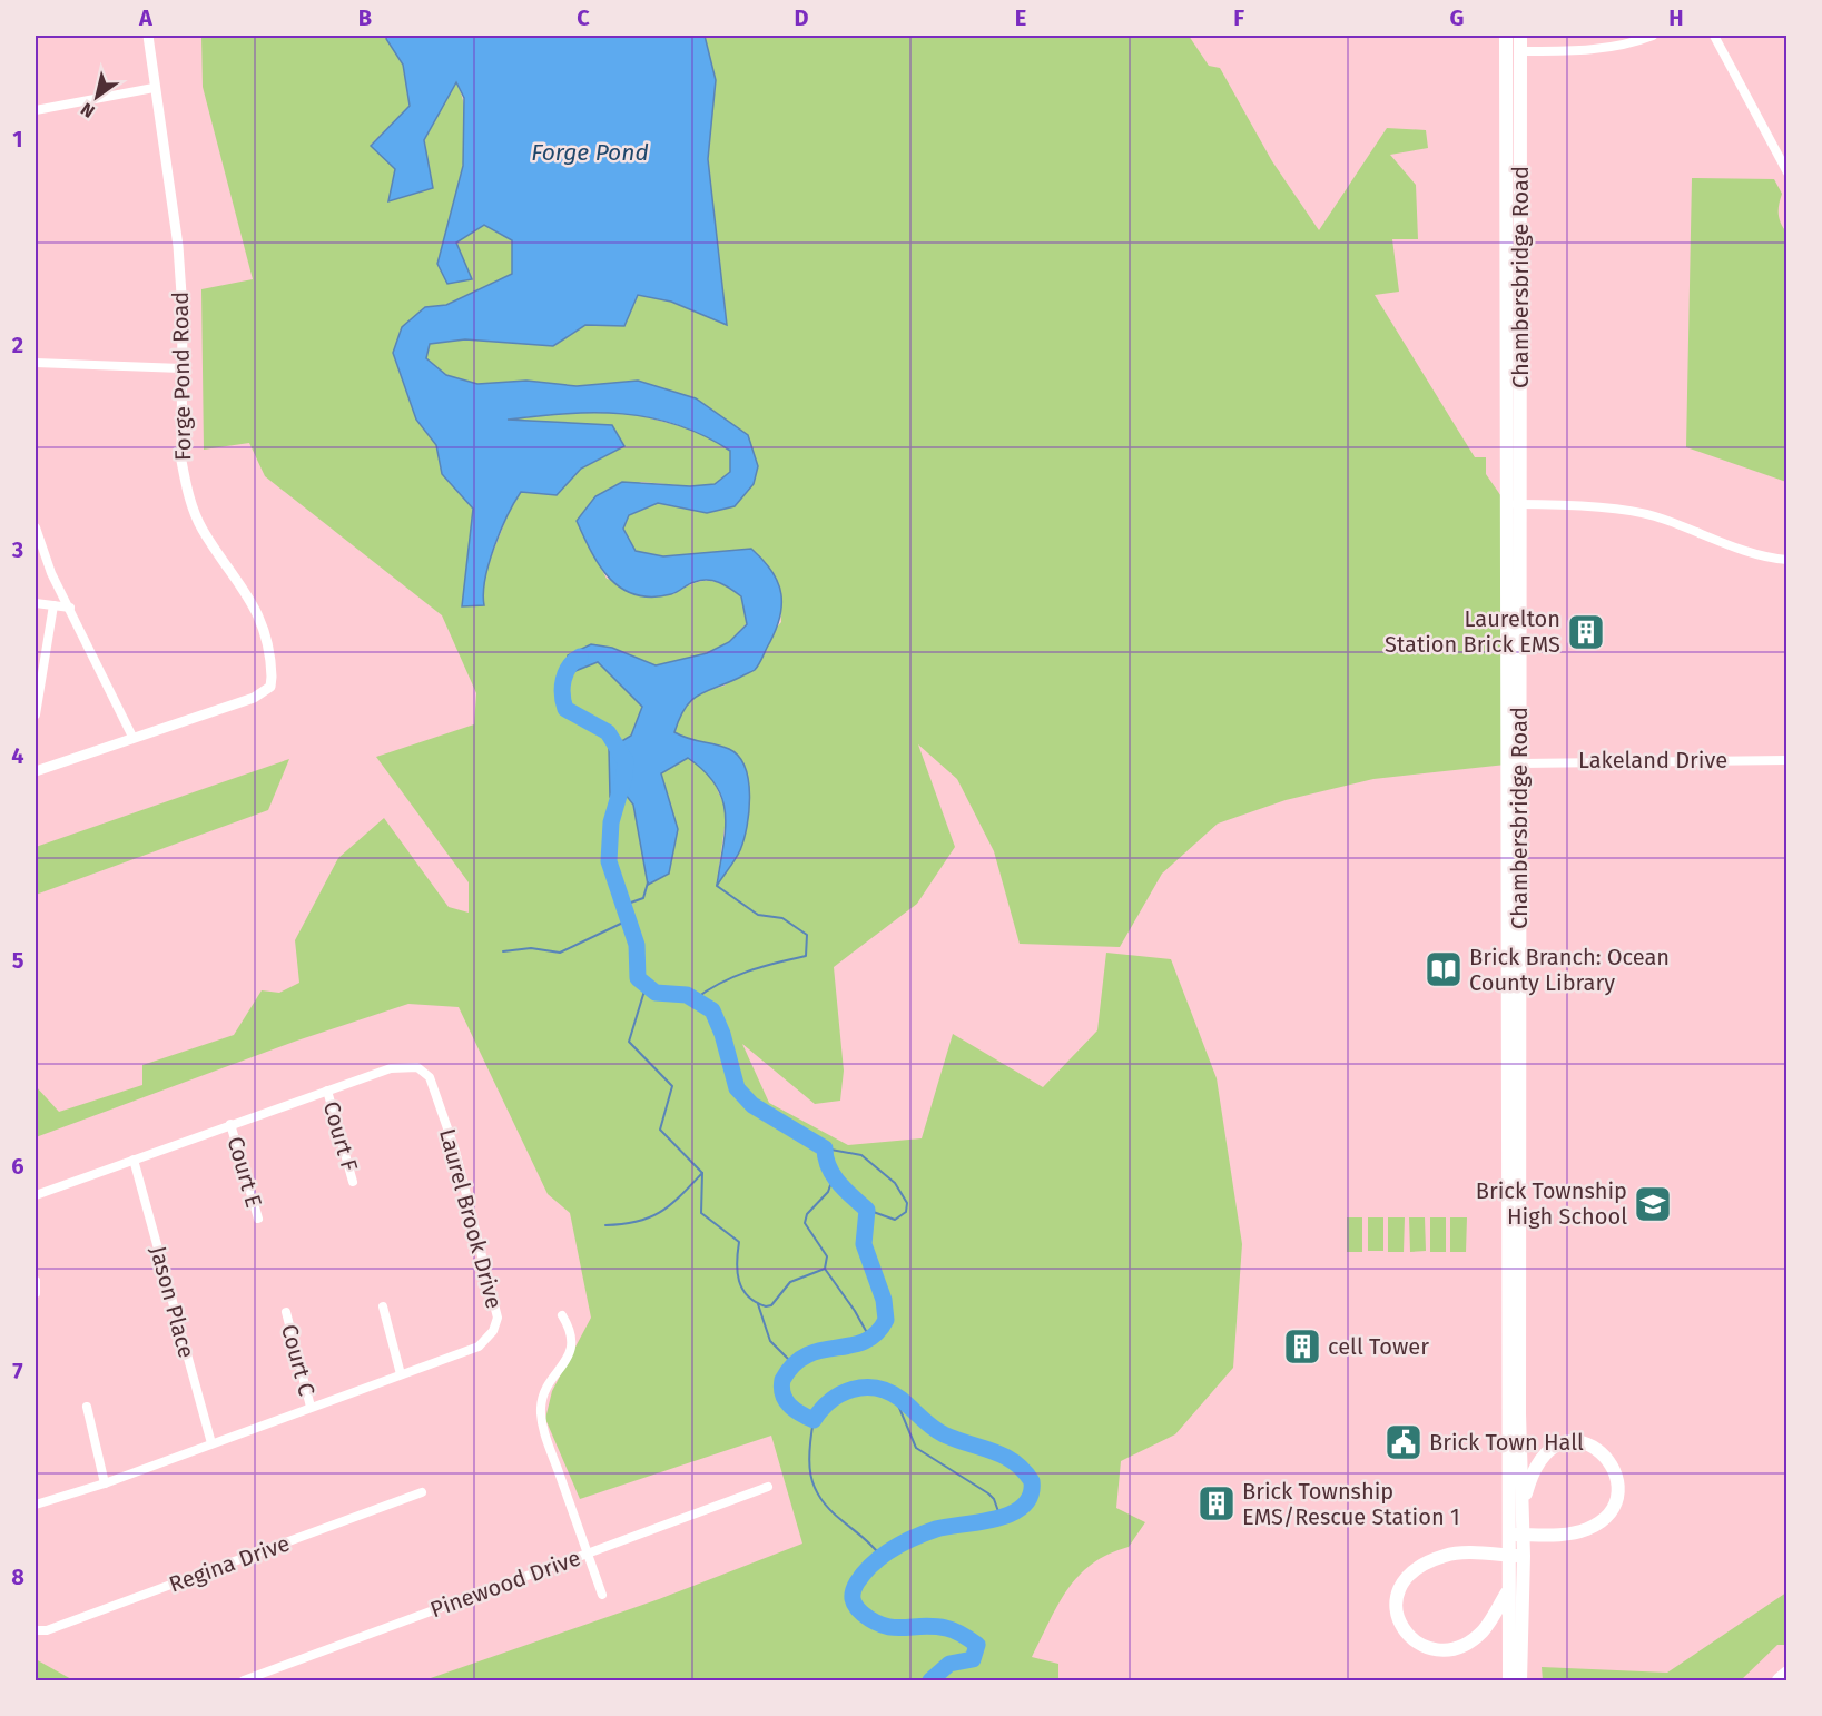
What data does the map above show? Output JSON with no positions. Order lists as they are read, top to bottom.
{
  "streets": {
    "main road": ["Chambersbridge Road"],
    "street": [
      "Forge Pond Road",
      "Lakeland Drive",
      "Court F",
      "Court E",
      "Laurel Brook Drive",
      "Jason Place",
      "Court C",
      "Regina Drive",
      "Pinewood Drive"
    ]
  },
  "crossings": [
    ["Chambersbridge Road", "Lakeland Drive"],
    ["Court F", "Laurel Brook Drive"],
    ["Court E", "Laurel Brook Drive"],
    ["Laurel Brook Drive", "Jason Place"],
    ["Laurel Brook Drive", "Court C"]
  ],
  "water": ["Forge Pond"],
  "places": {
    "building": ["Laurelton Station Brick EMS", "cell Tower", "Brick Township EMS/Rescue Station 1"],
    "library": ["Brick Branch: Ocean County Library"],
    "school or university": ["Brick Township High School"],
    "public building": ["Brick Town Hall"]
  },
  "north": "bottom left",
  "grid": {
    "columns": [
      "A",
      "B",
      "C",
      "D",
      "E",
      "F",
      "G",
      "H"
    ],
    "rows": [
      "1",
      "2",
      "3",
      "4",
      "5",
      "6",
      "7",
      "8"
    ]
  }
}
